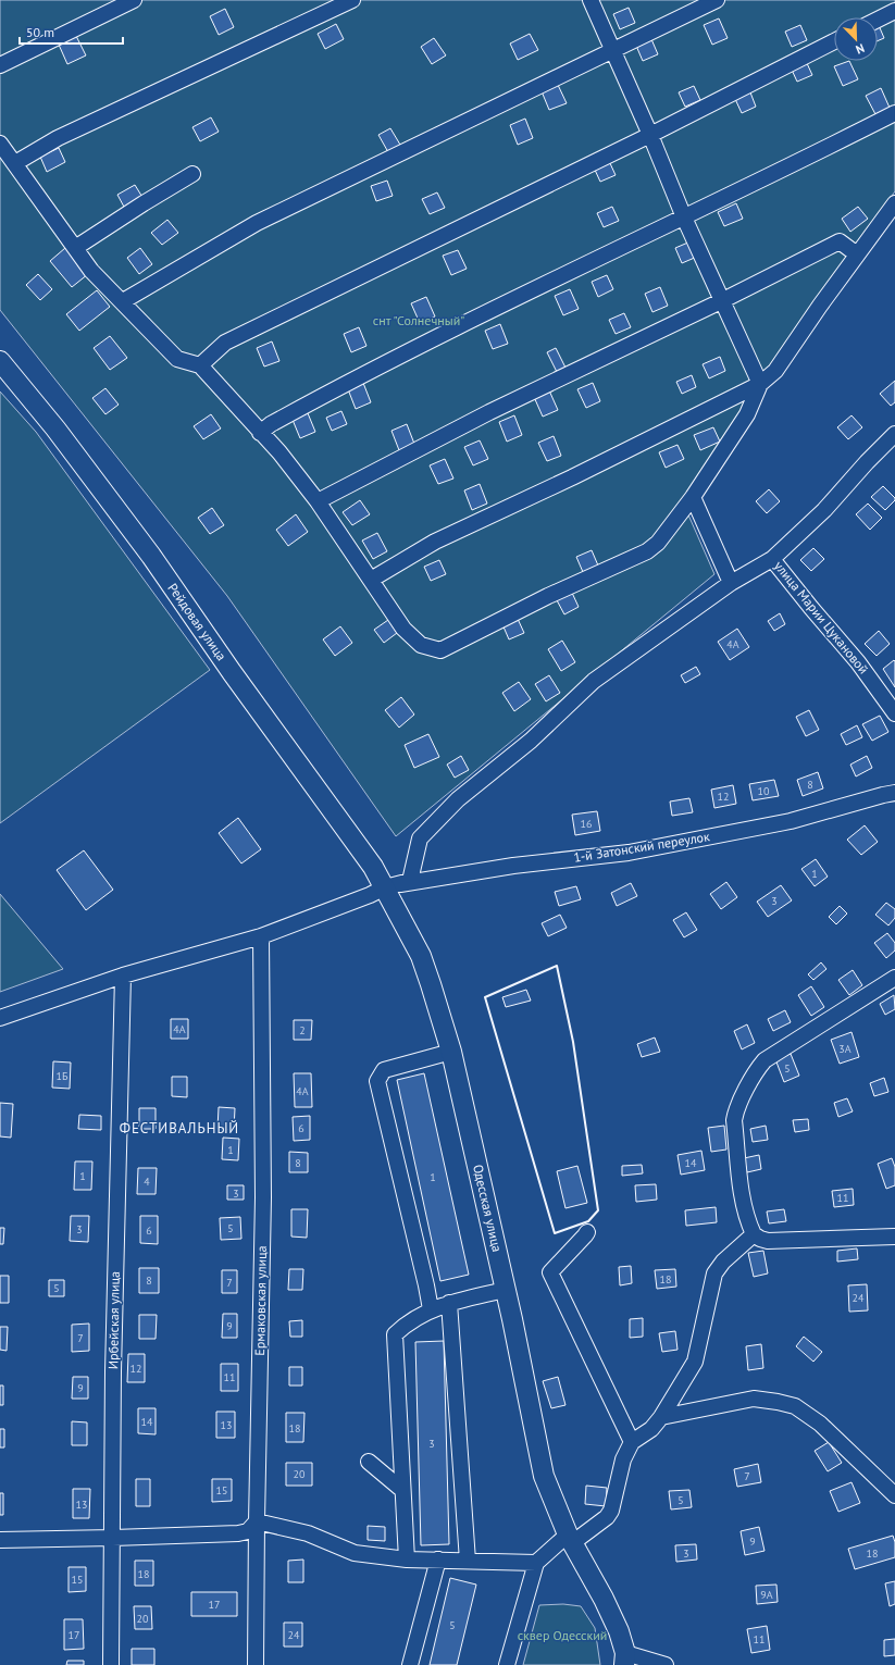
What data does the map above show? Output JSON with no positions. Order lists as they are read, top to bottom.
{
  "streets": {
    "main road": ["Рейдовая улица", "Одесская улица"],
    "street": [
      "улица Марии Цукановой",
      "1-й Затонский переулок",
      "Ермаковская улица",
      "Ирбейская улица"
    ]
  },
  "crossings": [
    ["Рейдовая улица", "1-й Затонский переулок"],
    ["Рейдовая улица", "Одесская улица"],
    ["1-й Затонский переулок", "Одесская улица"],
    ["1-й Затонский переулок", "Ермаковская улица"],
    ["1-й Затонский переулок", "Ирбейская улица"]
  ],
  "districts": ["ФЕСТИВАЛЬНЫЙ"],
  "parks": ["снт \"Солнечный\"", "сквер Одесский"],
  "house_numbers": [
    "4А",
    "8",
    "10",
    "12",
    "16",
    "1",
    "3",
    "4А",
    "2",
    "3А",
    "5",
    "1Б",
    "4А",
    "6",
    "1",
    "8",
    "14",
    "1",
    "1",
    "4",
    "3",
    "11",
    "5",
    "3",
    "6",
    "18",
    "8",
    "7",
    "5",
    "24",
    "9",
    "7",
    "12",
    "11",
    "9",
    "14",
    "13",
    "18",
    "3",
    "20",
    "7",
    "15",
    "5",
    "13",
    "9",
    "3",
    "18",
    "18",
    "15",
    "9А",
    "17",
    "20",
    "5",
    "17",
    "24",
    "11"
  ],
  "scale_bar": "50 m",
  "north": "bottom right"
}
